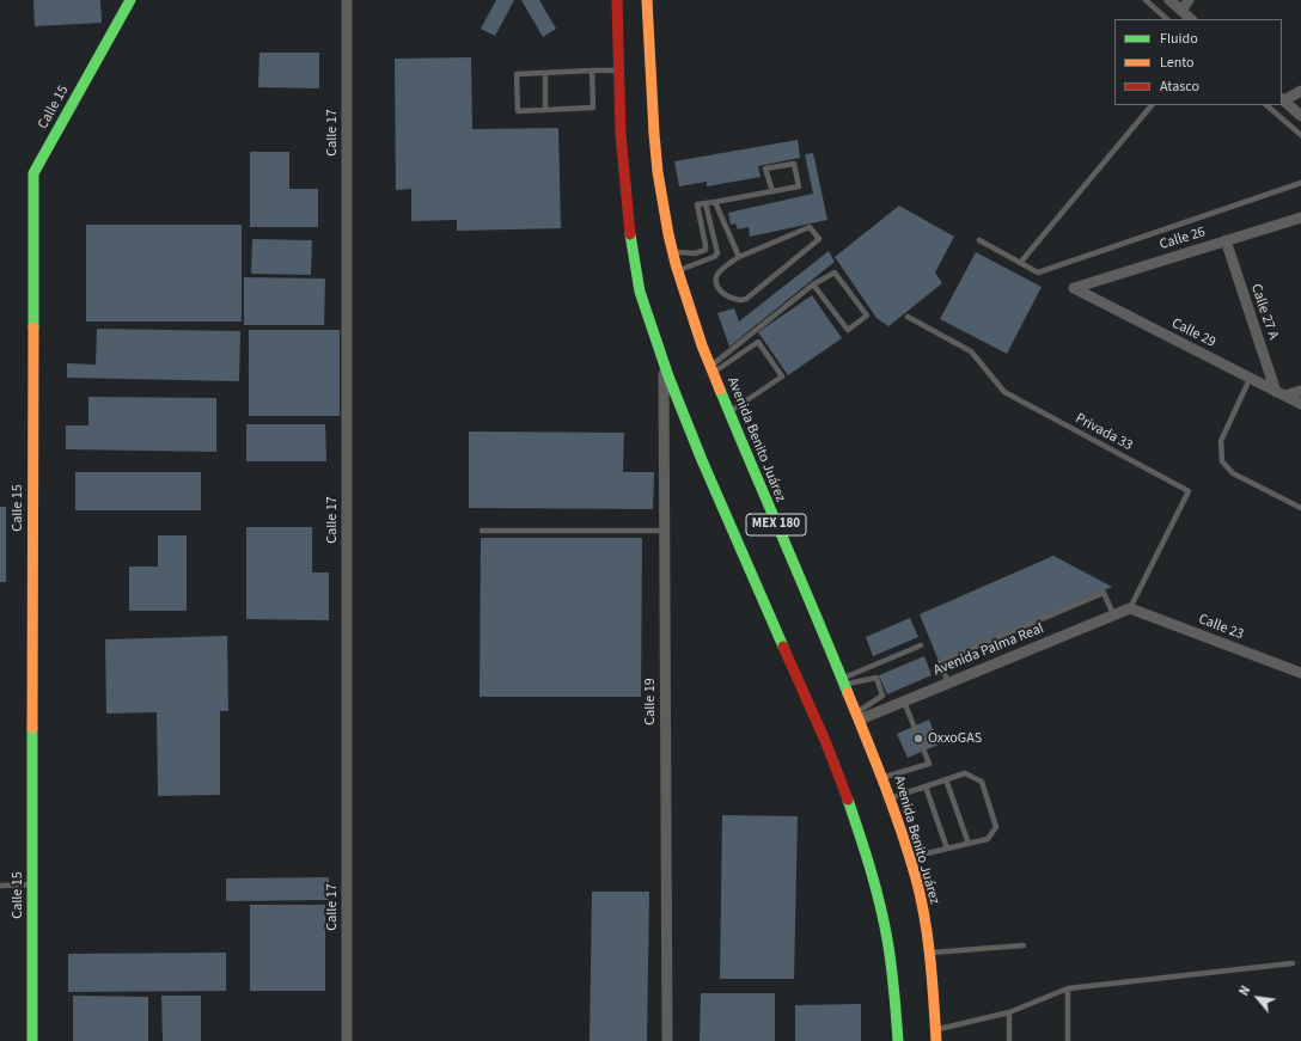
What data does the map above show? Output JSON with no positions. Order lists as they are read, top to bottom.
{
  "streets": {
    "main road": ["Calle 15", "Avenida Benito Juárez", "MEX 180"],
    "street": [
      "Calle 17",
      "Calle 26",
      "Calle 27 A",
      "Calle 29",
      "Calle 23",
      "Avenida Palma Real",
      "Calle 19"
    ],
    "lane": ["Privada 33"]
  },
  "crossings": [
    ["Calle 26", "Calle 27 A"],
    ["Calle 26", "Calle 29"],
    ["Calle 27 A", "Calle 29"],
    ["Privada 33", "Calle 23"],
    ["Privada 33", "Avenida Palma Real"],
    ["Avenida Benito Juárez", "Avenida Palma Real"],
    ["MEX 180", "Calle 19"],
    ["Calle 23", "Avenida Palma Real"]
  ],
  "places": ["OxxoGAS"],
  "legend": ["Fluido", "Lento", "Atasco"],
  "north": "top left"
}
